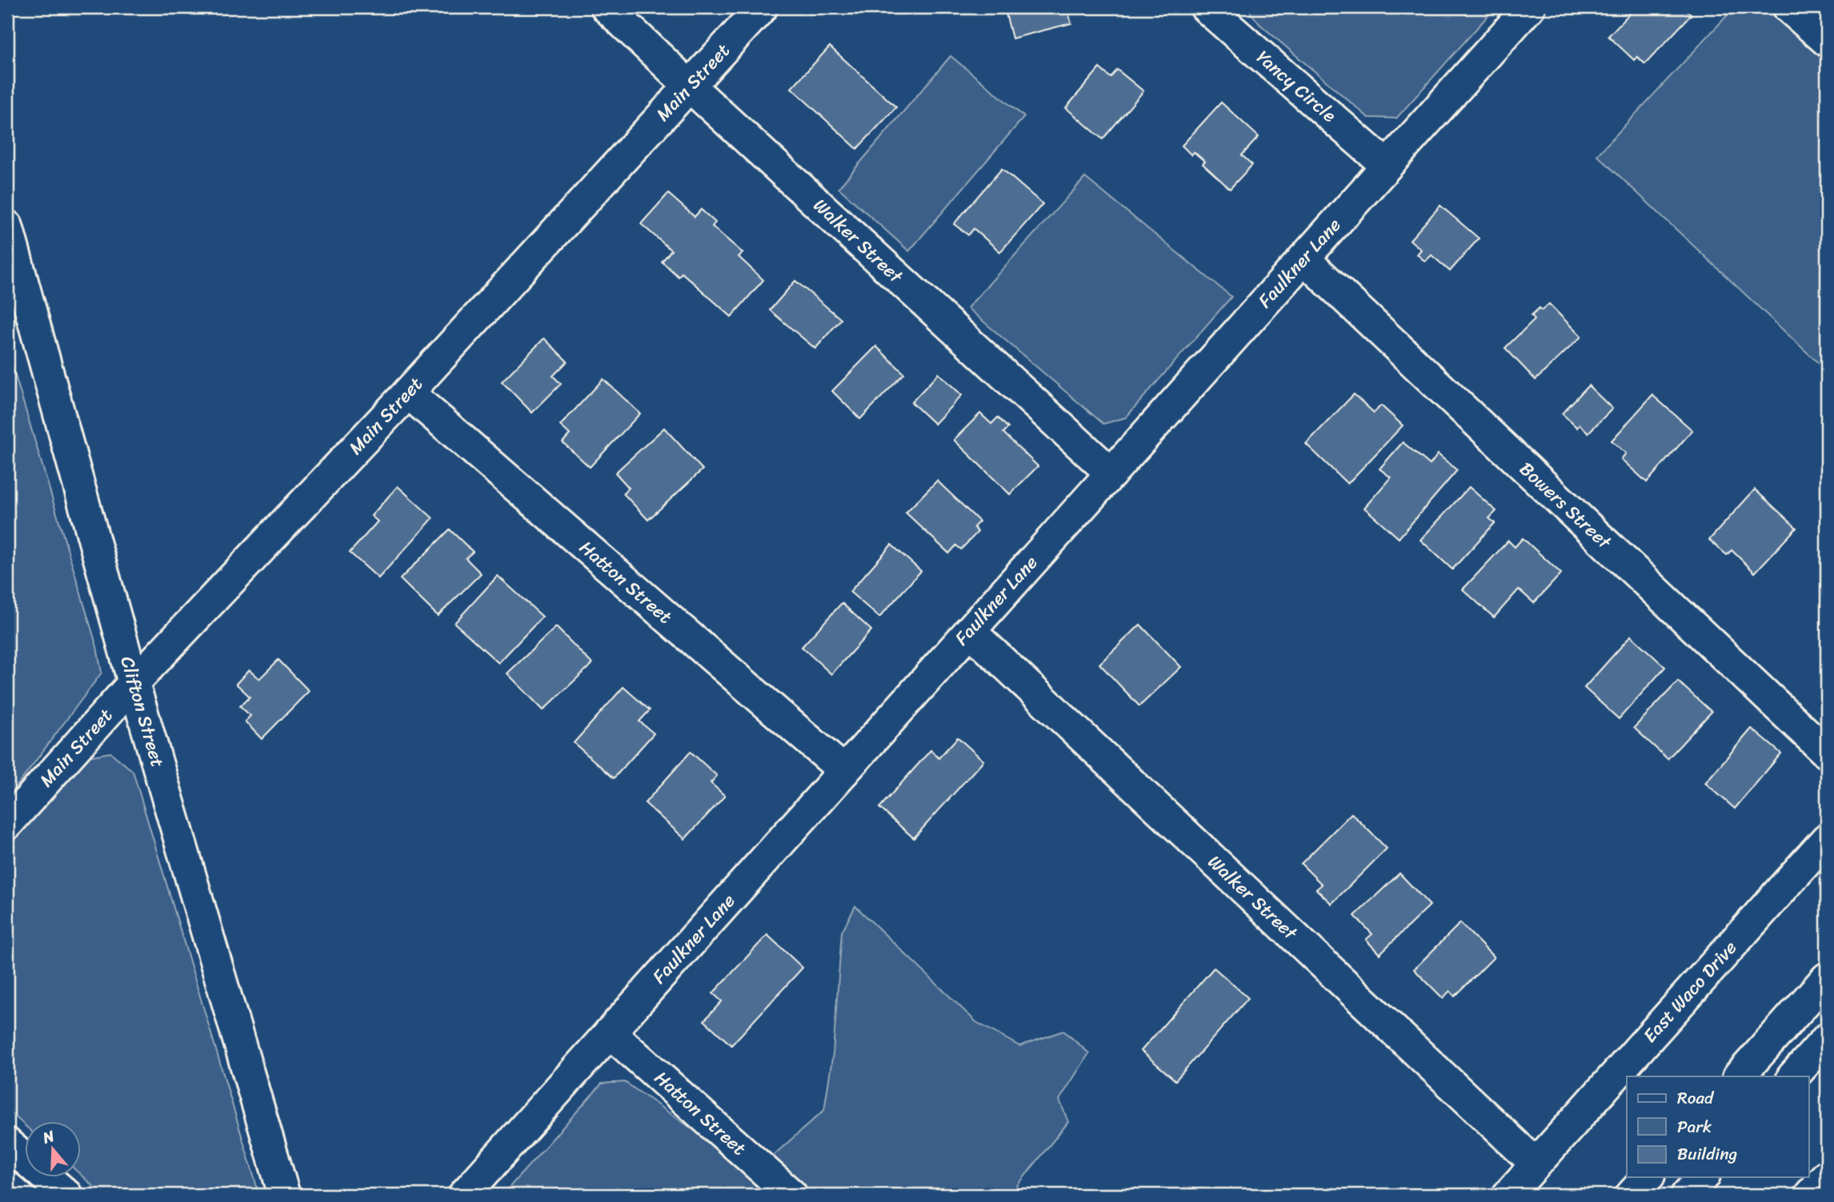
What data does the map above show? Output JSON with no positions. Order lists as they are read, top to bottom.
{
  "streets": {
    "street": [
      "Main Street",
      "Yancy Circle",
      "Walker Street",
      "Faulkner Lane",
      "Bowers Street",
      "Hatton Street",
      "Clifton Street",
      "East Waco Drive"
    ]
  },
  "crossings": [
    ["Main Street", "Walker Street"],
    ["Main Street", "Hatton Street"],
    ["Main Street", "Clifton Street"],
    ["Yancy Circle", "Faulkner Lane"],
    ["Walker Street", "Faulkner Lane"],
    ["Walker Street", "East Waco Drive"],
    ["Faulkner Lane", "Bowers Street"],
    ["Faulkner Lane", "Hatton Street"]
  ],
  "legend": ["Road", "Park", "Building"],
  "north": "top"
}
